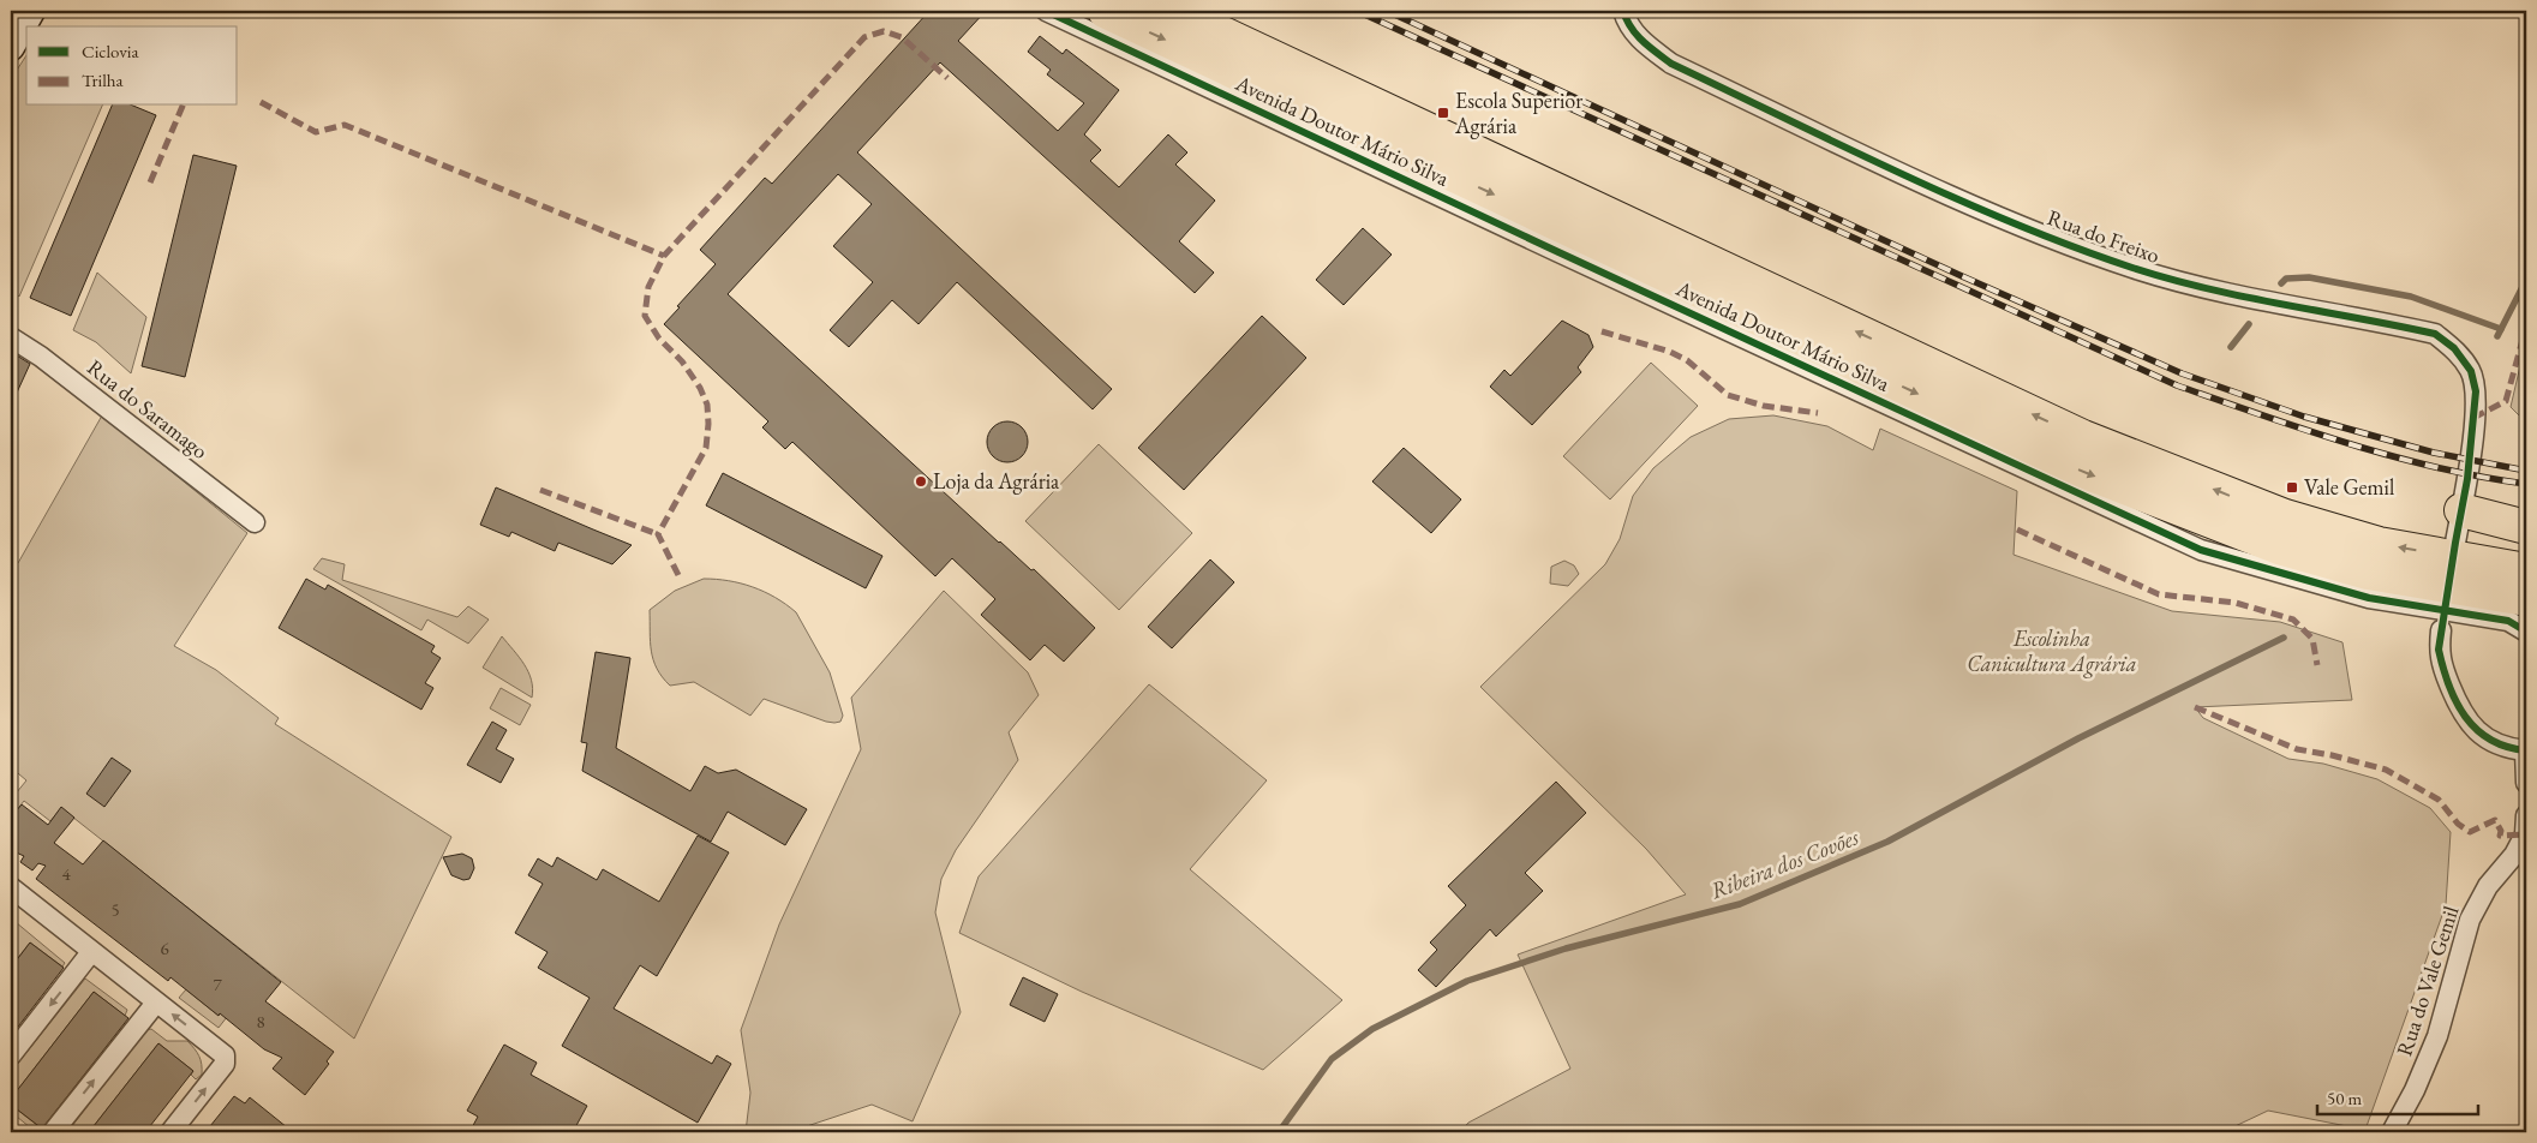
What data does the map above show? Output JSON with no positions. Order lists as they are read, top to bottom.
{
  "streets": {
    "street": [
      "Avenida Doutor Mário Silva",
      "Rua do Freixo",
      "Rua do Saramago",
      "Rua do Vale Gemil"
    ]
  },
  "water": ["Ribeira dos Covões"],
  "parks": ["Escolinha Canicultura Agrária"],
  "places": {
    "transit": ["Escola Superior Agrária", "Vale Gemil"],
    "other": ["Loja da Agrária"]
  },
  "house_numbers": [
    "4",
    "5",
    "6",
    "7",
    "8"
  ],
  "legend": ["Ciclovia", "Trilha"],
  "scale_bar": "50 m"
}
